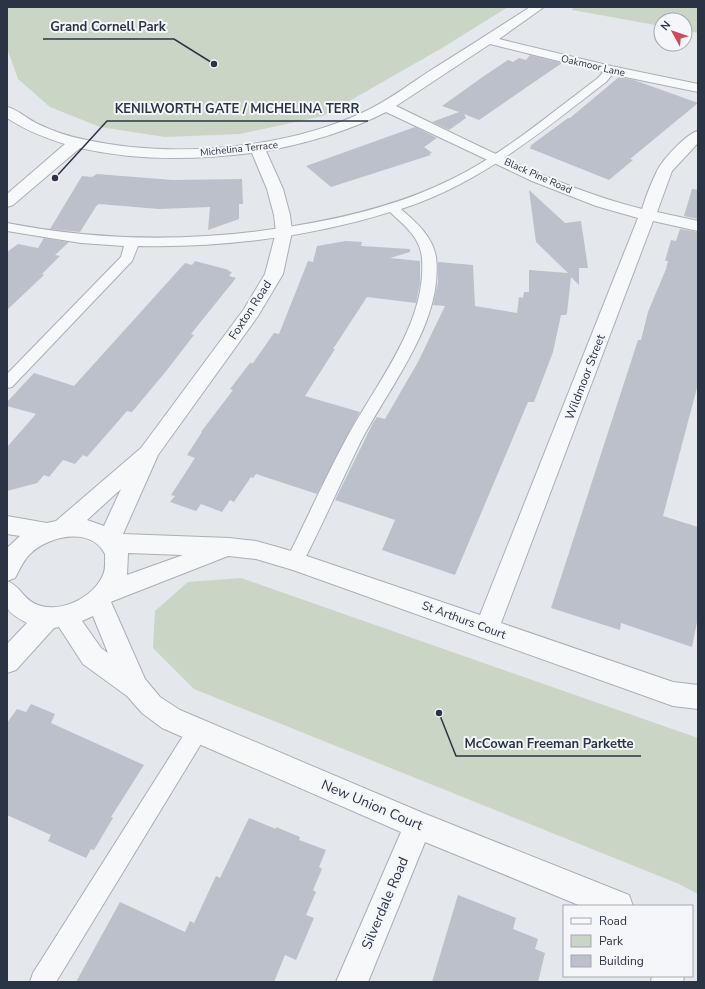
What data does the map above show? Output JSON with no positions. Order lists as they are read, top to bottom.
{
  "streets": {
    "street": [
      "Oakmoor Lane",
      "Michelina Terrace",
      "Black Pine Road",
      "Foxton Road",
      "Wildmoor Street",
      "St Arthurs Court",
      "New Union Court",
      "Silverdale Road"
    ]
  },
  "crossings": [
    ["Oakmoor Lane", "Michelina Terrace"],
    ["Michelina Terrace", "Black Pine Road"],
    ["Michelina Terrace", "Foxton Road"],
    ["Black Pine Road", "Wildmoor Street"],
    ["Foxton Road", "St Arthurs Court"],
    ["Wildmoor Street", "St Arthurs Court"],
    ["St Arthurs Court", "New Union Court"],
    ["New Union Court", "Silverdale Road"]
  ],
  "places": ["Grand Cornell Park", "KENILWORTH GATE / MICHELINA TERR", "McCowan Freeman Parkette"],
  "legend": ["Road", "Park", "Building"],
  "north": "top left"
}
